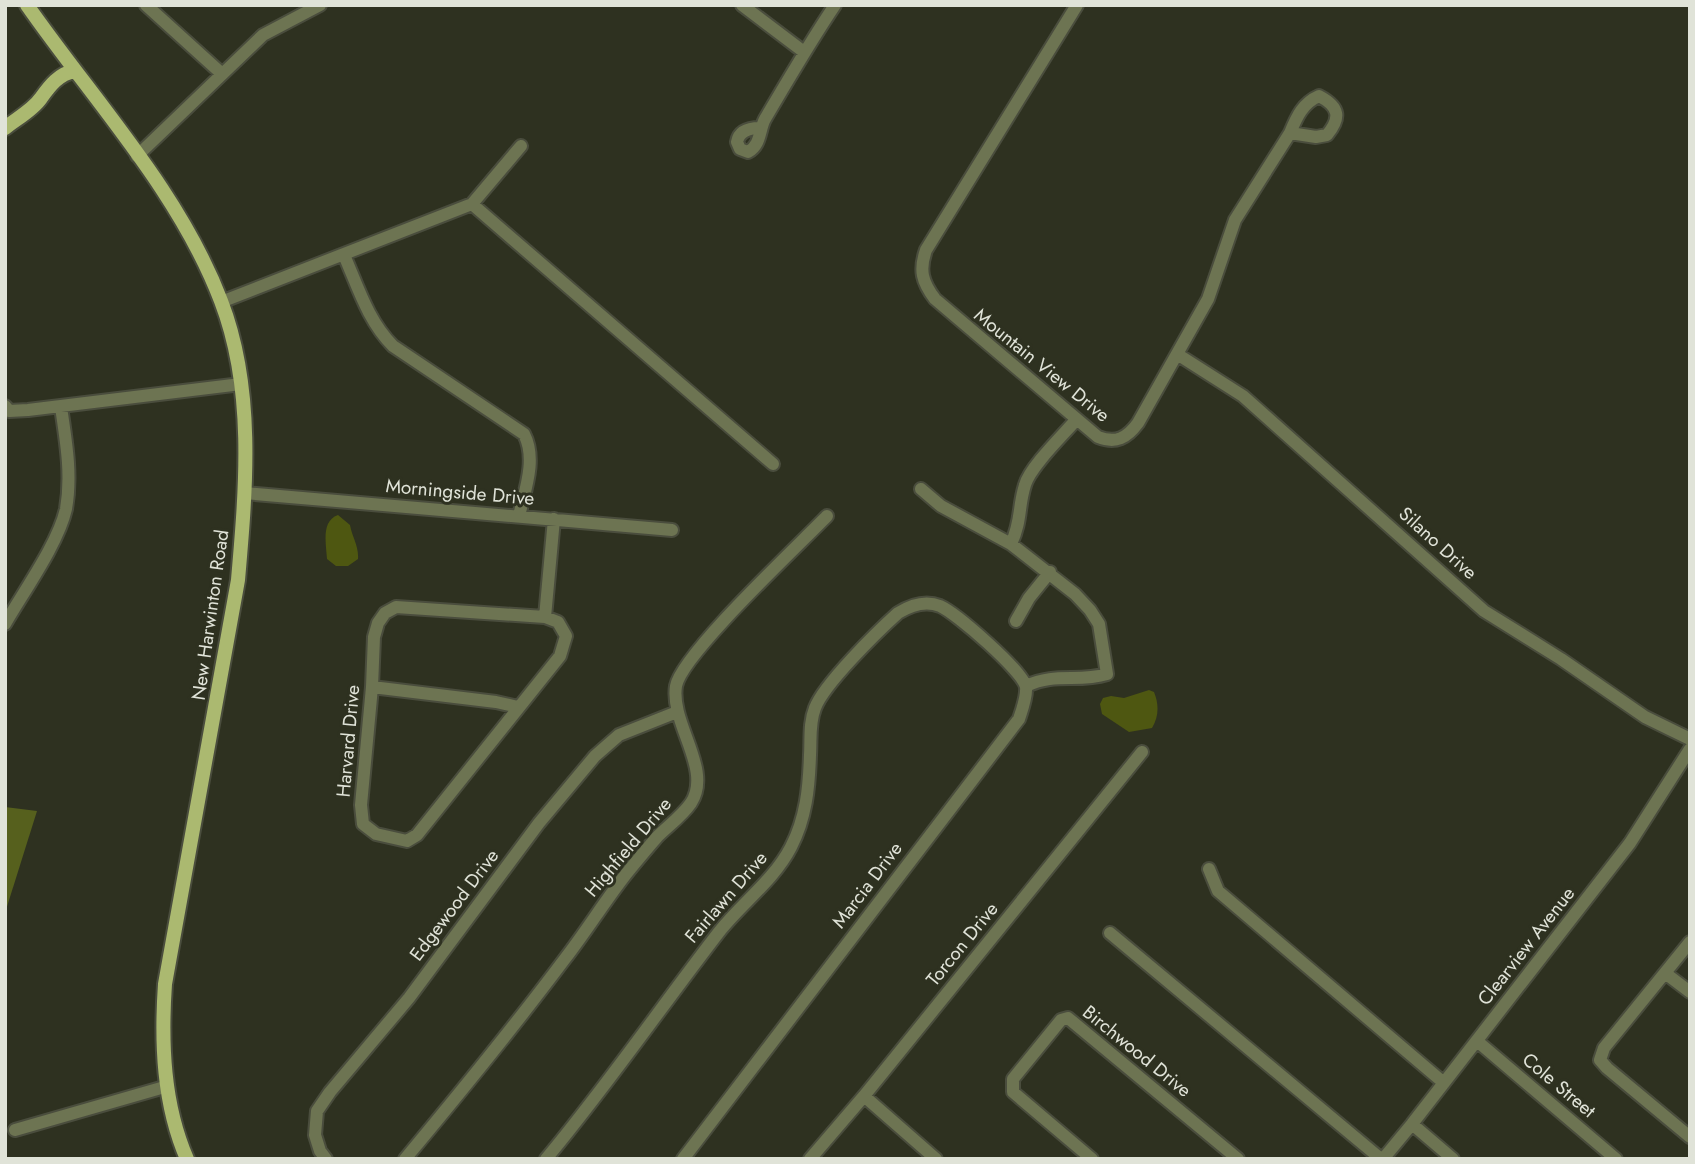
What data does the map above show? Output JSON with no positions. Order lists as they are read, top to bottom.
{
  "streets": {
    "main road": ["New Harwinton Road"],
    "street": [
      "Mountain View Drive",
      "Morningside Drive",
      "Silano Drive",
      "Harvard Drive",
      "Highfield Drive",
      "Marcia Drive",
      "Fairlawn Drive",
      "Edgewood Drive",
      "Torcon Drive",
      "Clearview Avenue",
      "Birchwood Drive",
      "Cole Street"
    ]
  },
  "crossings": [
    ["Mountain View Drive", "Silano Drive"],
    ["Morningside Drive", "New Harwinton Road"],
    ["Highfield Drive", "Edgewood Drive"],
    ["Marcia Drive", "Fairlawn Drive"],
    ["Clearview Avenue", "Cole Street"]
  ]
}
